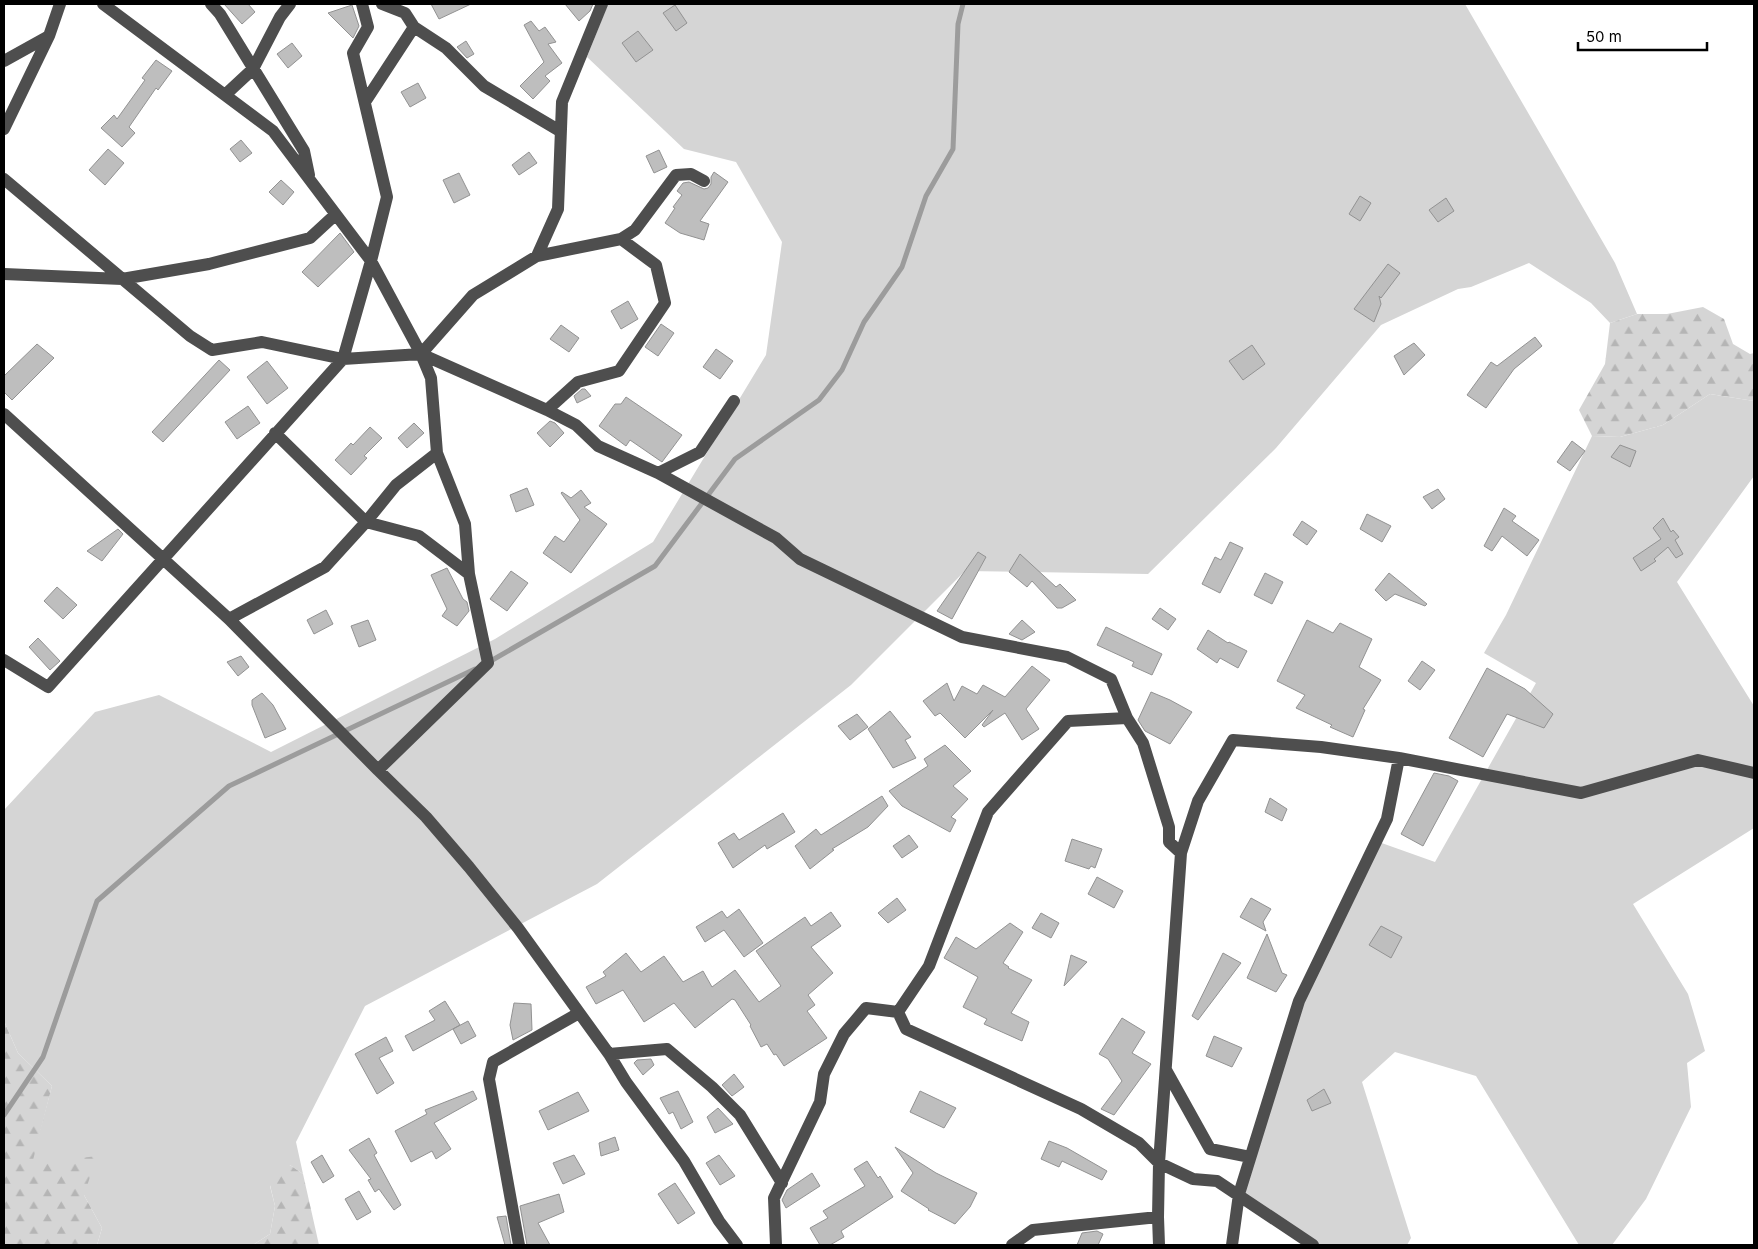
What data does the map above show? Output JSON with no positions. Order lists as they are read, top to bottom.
{
  "scale_bar": "50 m"
}
